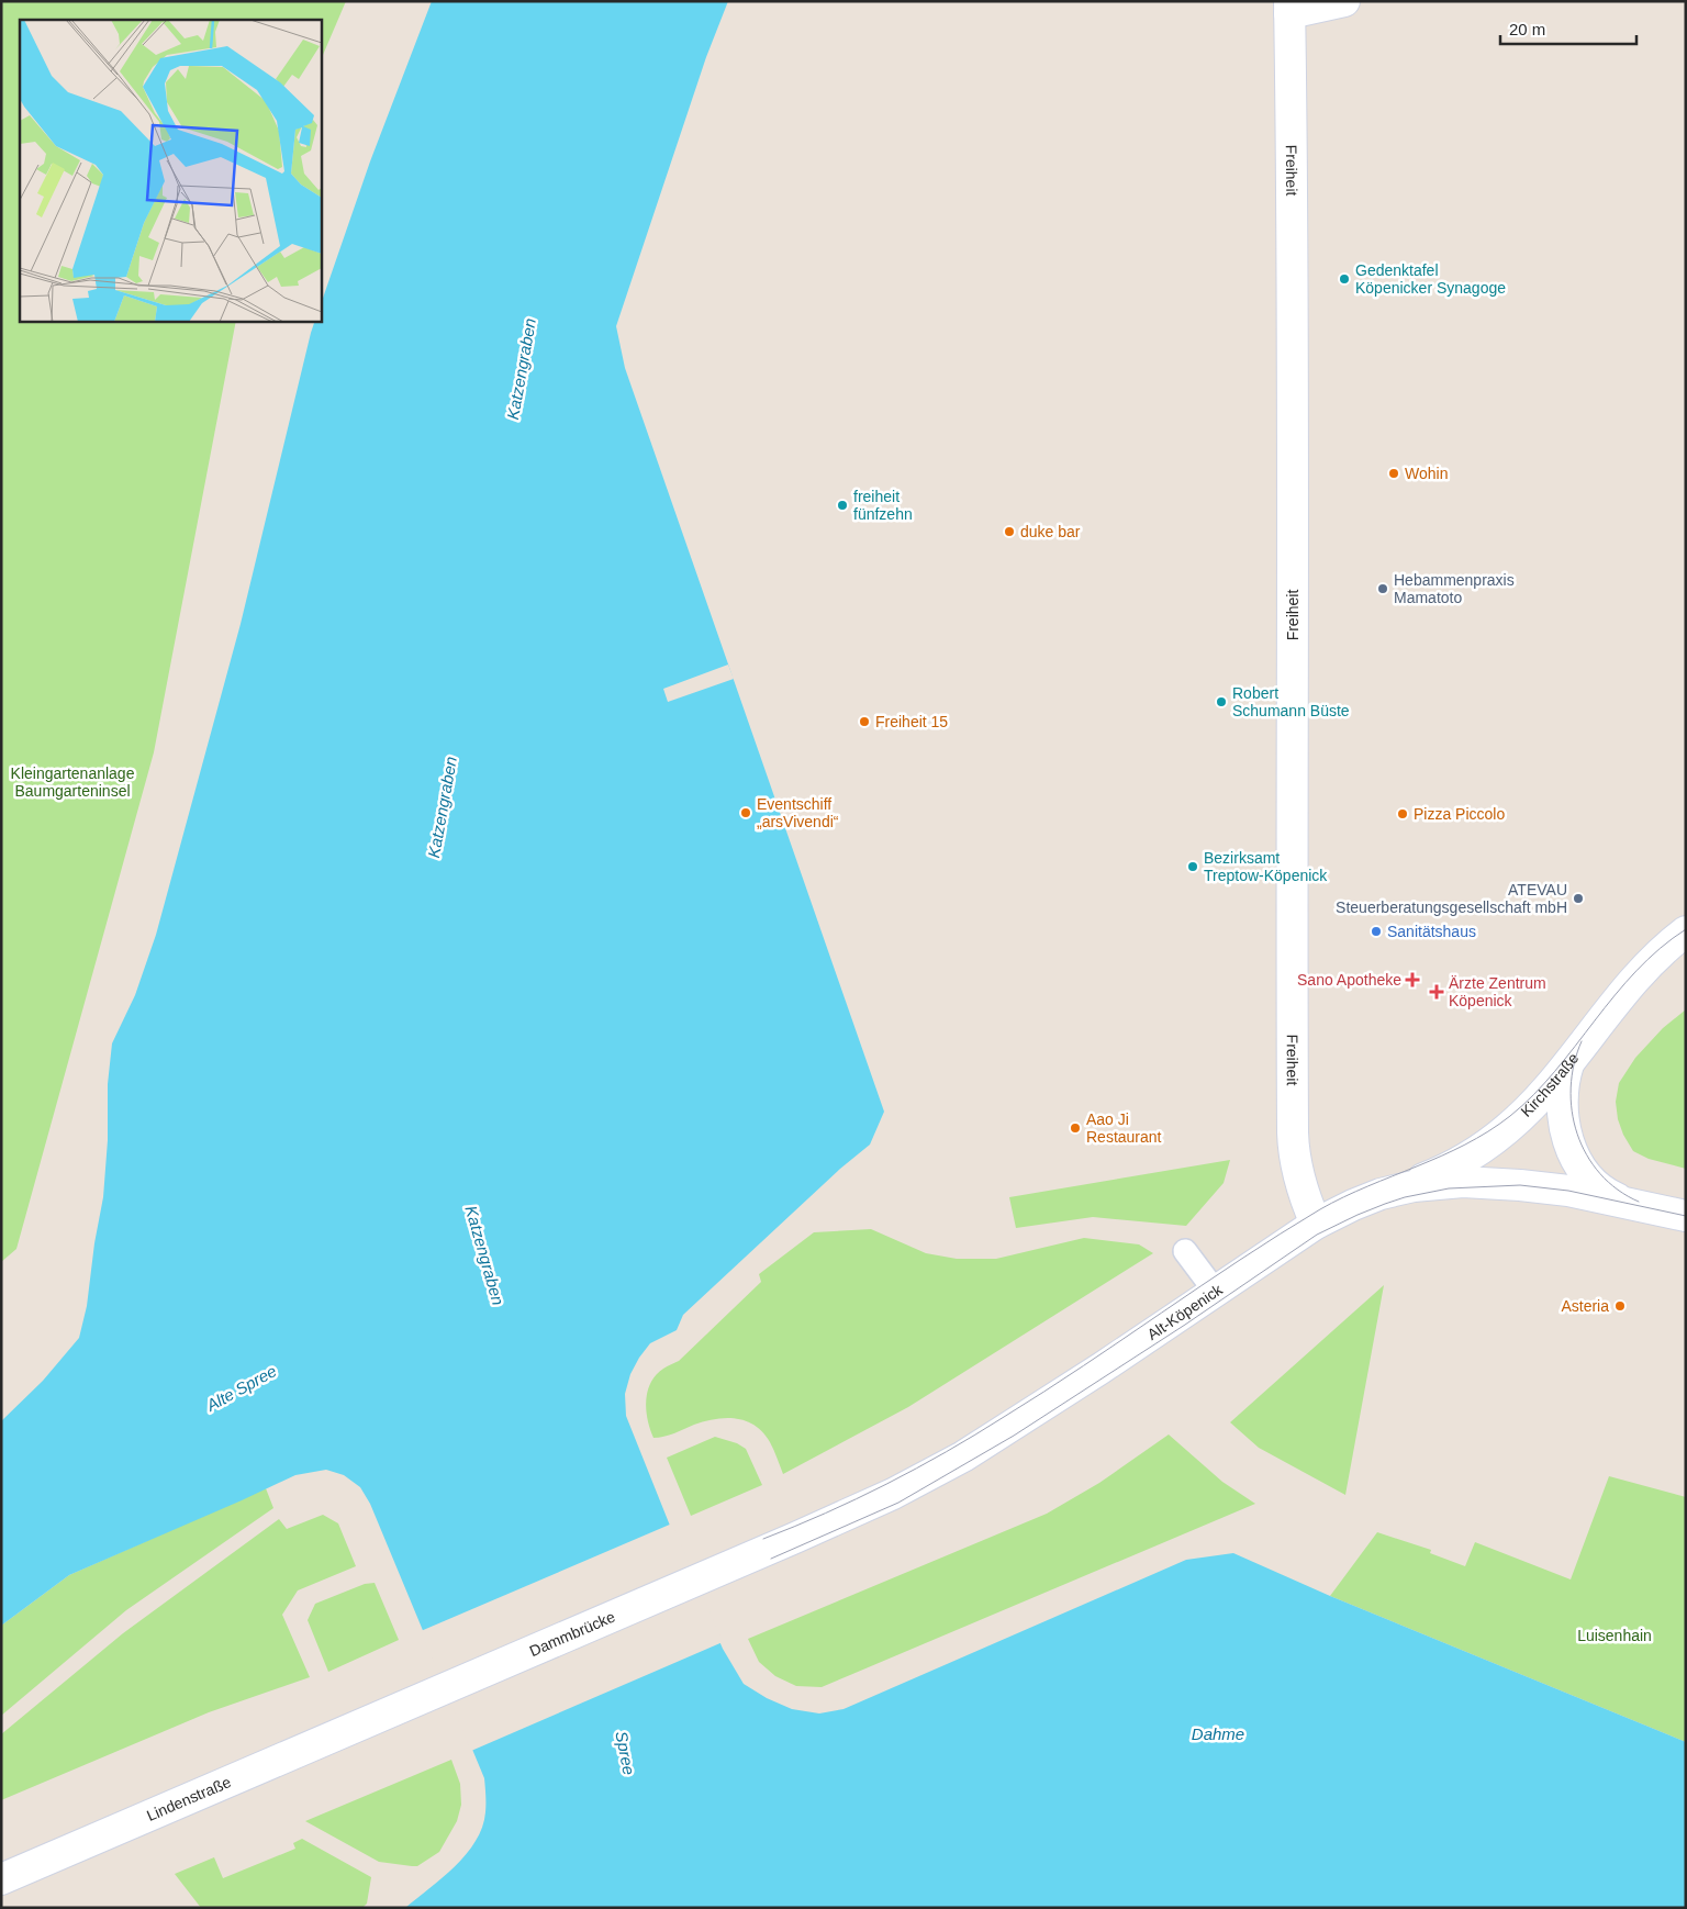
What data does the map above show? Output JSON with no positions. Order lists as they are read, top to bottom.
{
  "streets": {
    "street": [
      "Freiheit",
      "Kirchstraße",
      "Alt-Köpenick",
      "Dammbrücke",
      "Lindenstraße"
    ]
  },
  "crossings": [
    ["Freiheit", "Alt-Köpenick"],
    ["Kirchstraße", "Alt-Köpenick"],
    ["Alt-Köpenick", "Dammbrücke"],
    ["Dammbrücke", "Lindenstraße"]
  ],
  "water": [
    "Katzengraben",
    "Alte Spree",
    "Dahme",
    "Spree"
  ],
  "parks": ["Kleingartenanlage Baumgarteninsel", "Luisenhain"],
  "places": {
    "other": [
      "Gedenktafel Köpenicker Synagoge",
      "Wohin",
      "freiheit fünfzehn",
      "duke bar",
      "Hebammenpraxis Mamatoto",
      "Robert Schumann Büste",
      "Freiheit 15",
      "Eventschiff „arsVivendi“",
      "Pizza Piccolo",
      "Bezirksamt Treptow-Köpenick",
      "ATEVAU Steuerberatungsgesellschaft mbH",
      "Sanitätshaus",
      "Aao Ji Restaurant",
      "Asteria"
    ],
    "health": ["Sano Apotheke", "Ärzte Zentrum Köpenick"]
  },
  "scale_bar": "20 m"
}
